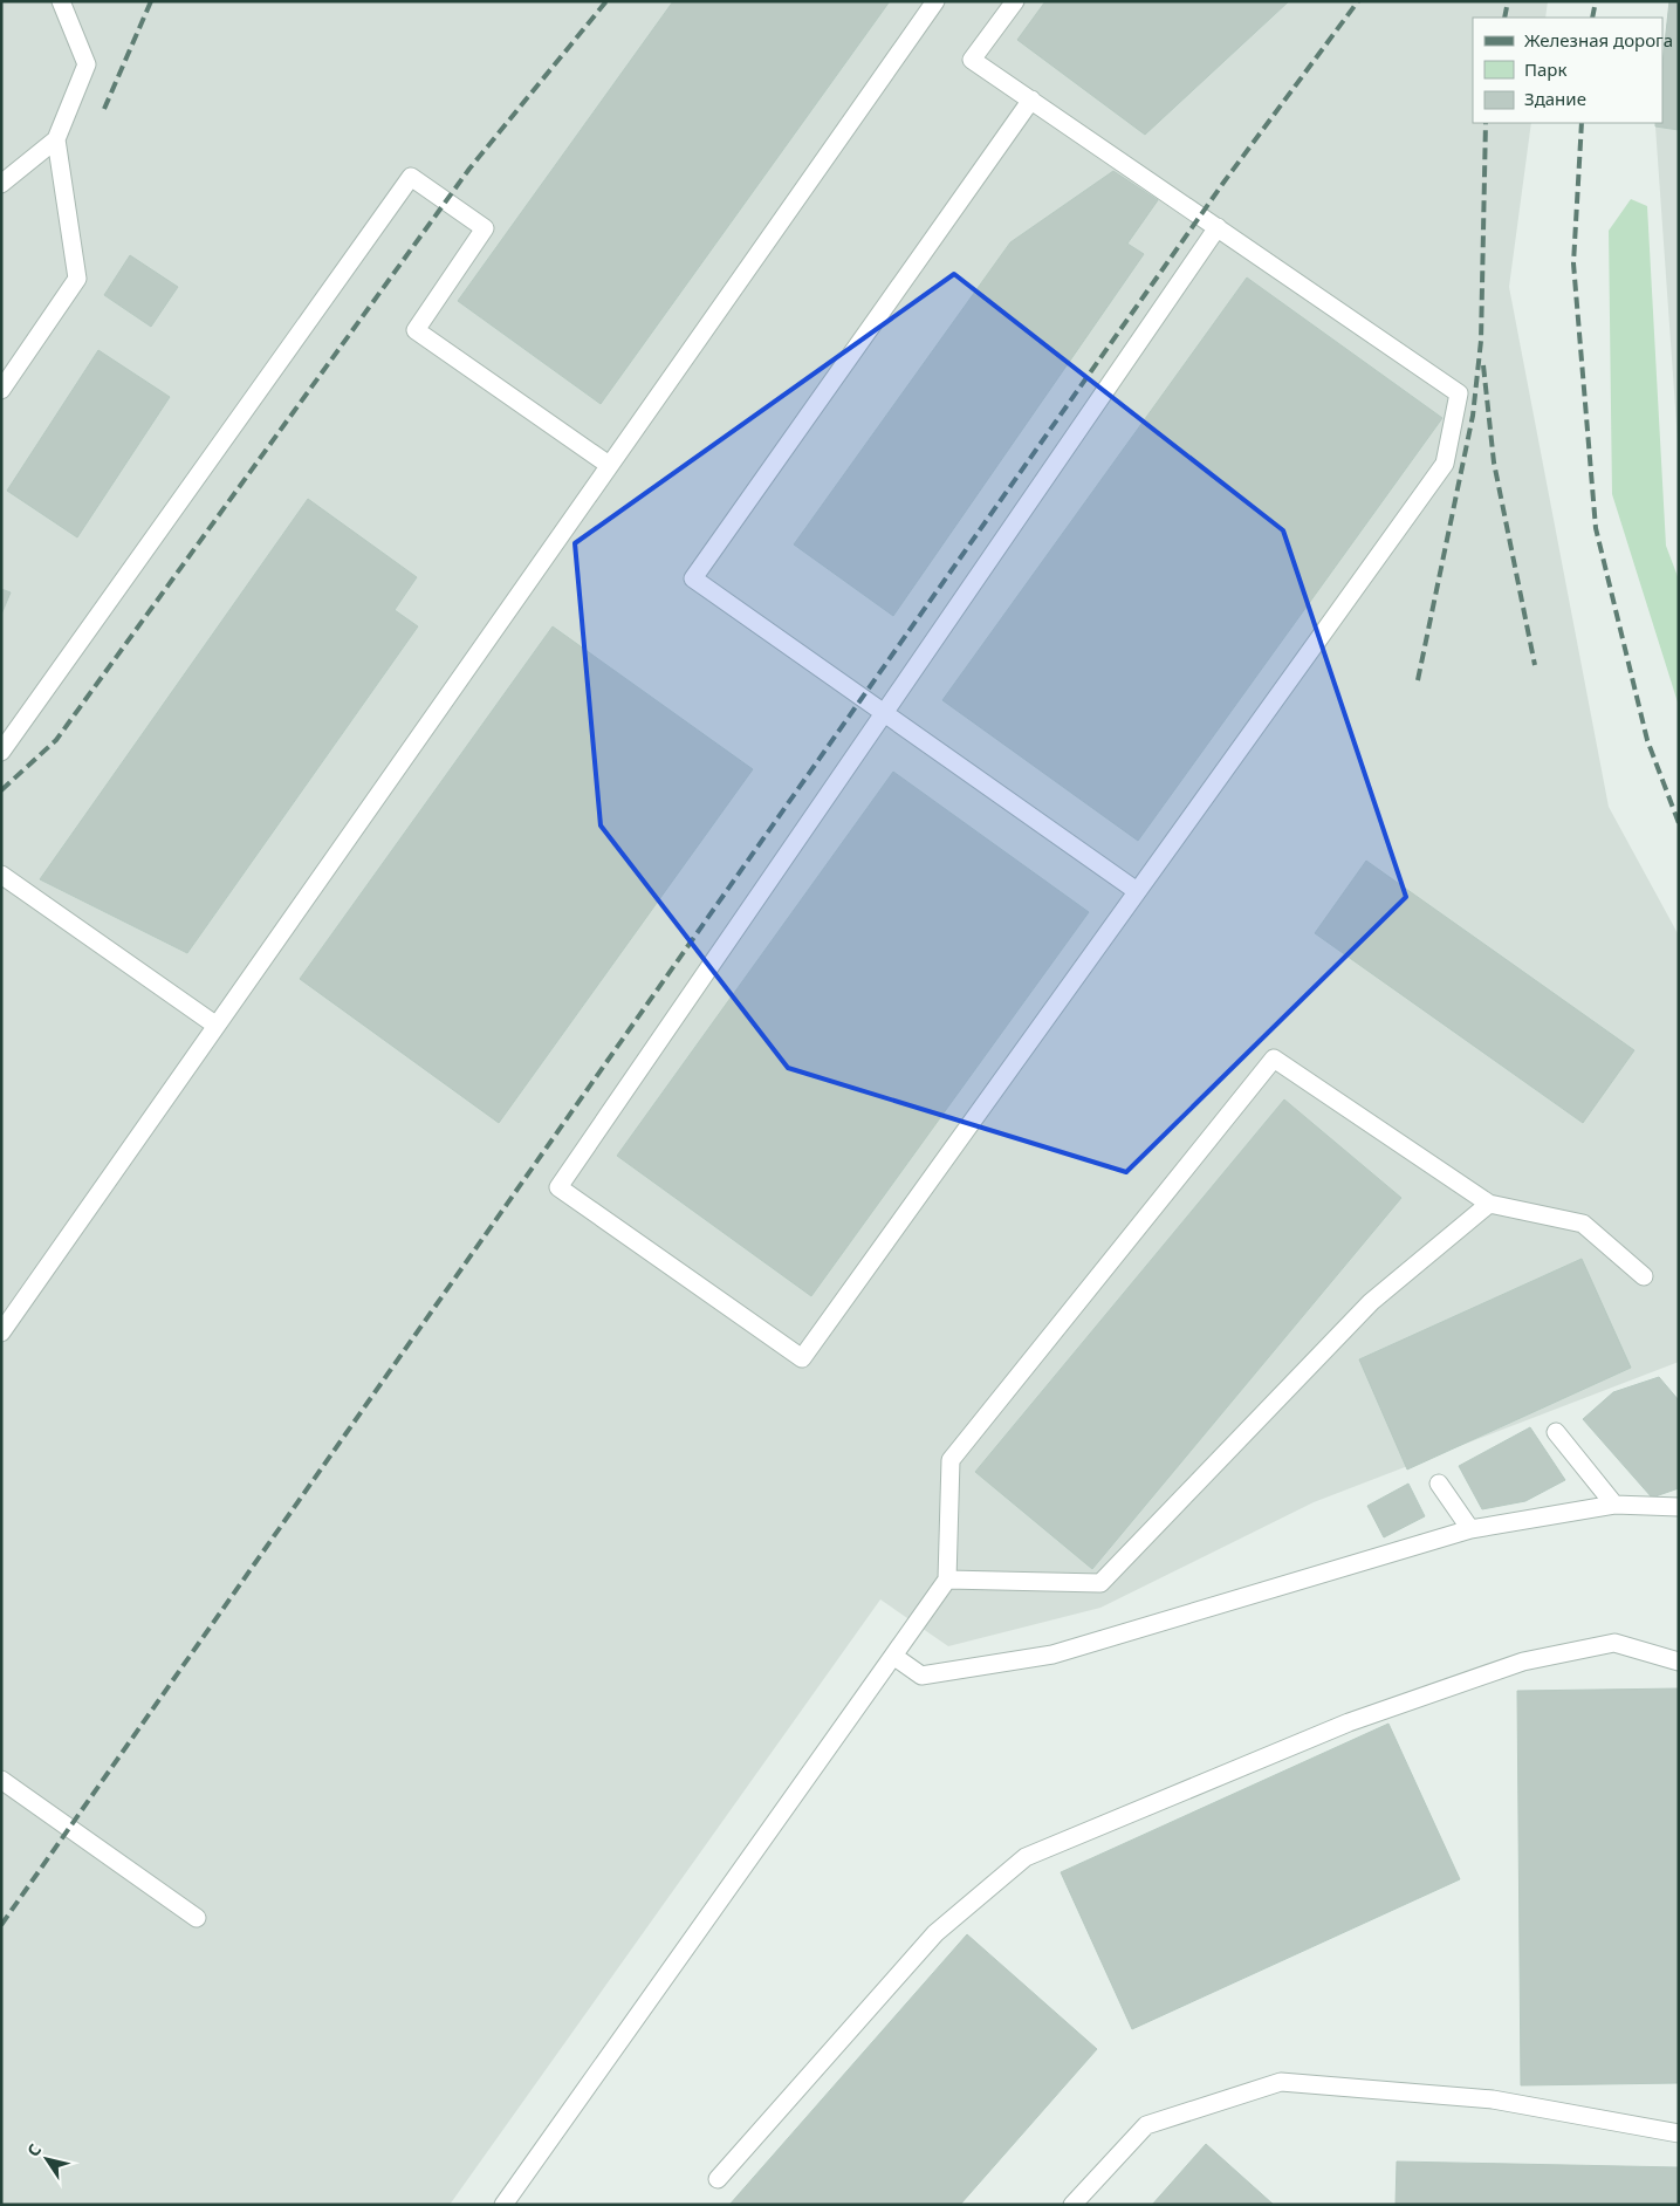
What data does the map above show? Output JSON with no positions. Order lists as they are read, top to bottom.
{
  "legend": ["Железная дорога", "Парк", "Здание"],
  "north": "top left"
}
